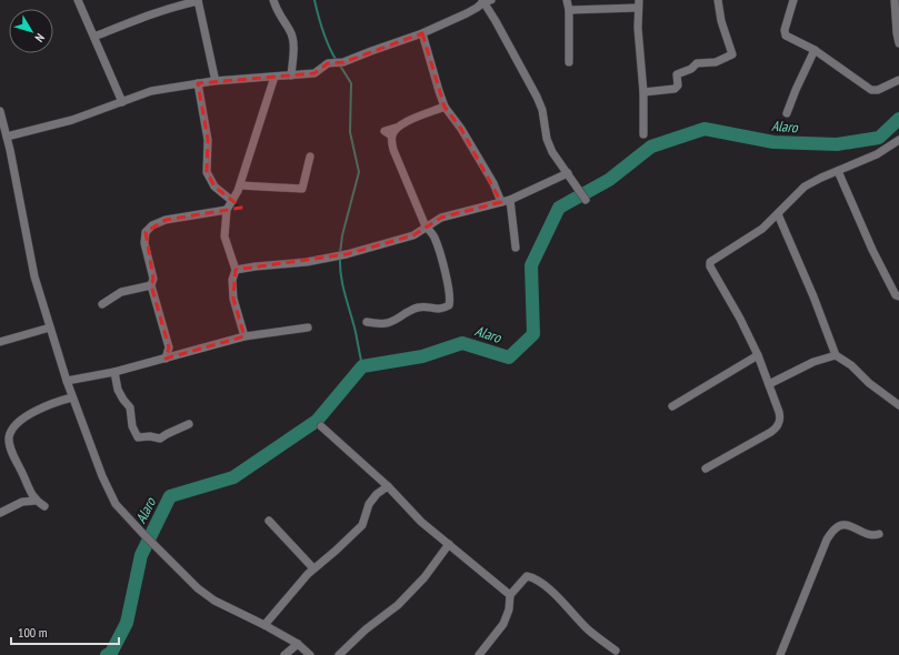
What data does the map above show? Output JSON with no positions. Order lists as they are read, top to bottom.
{
  "water": ["Alaro"],
  "scale_bar": "100 m",
  "north": "bottom right"
}
